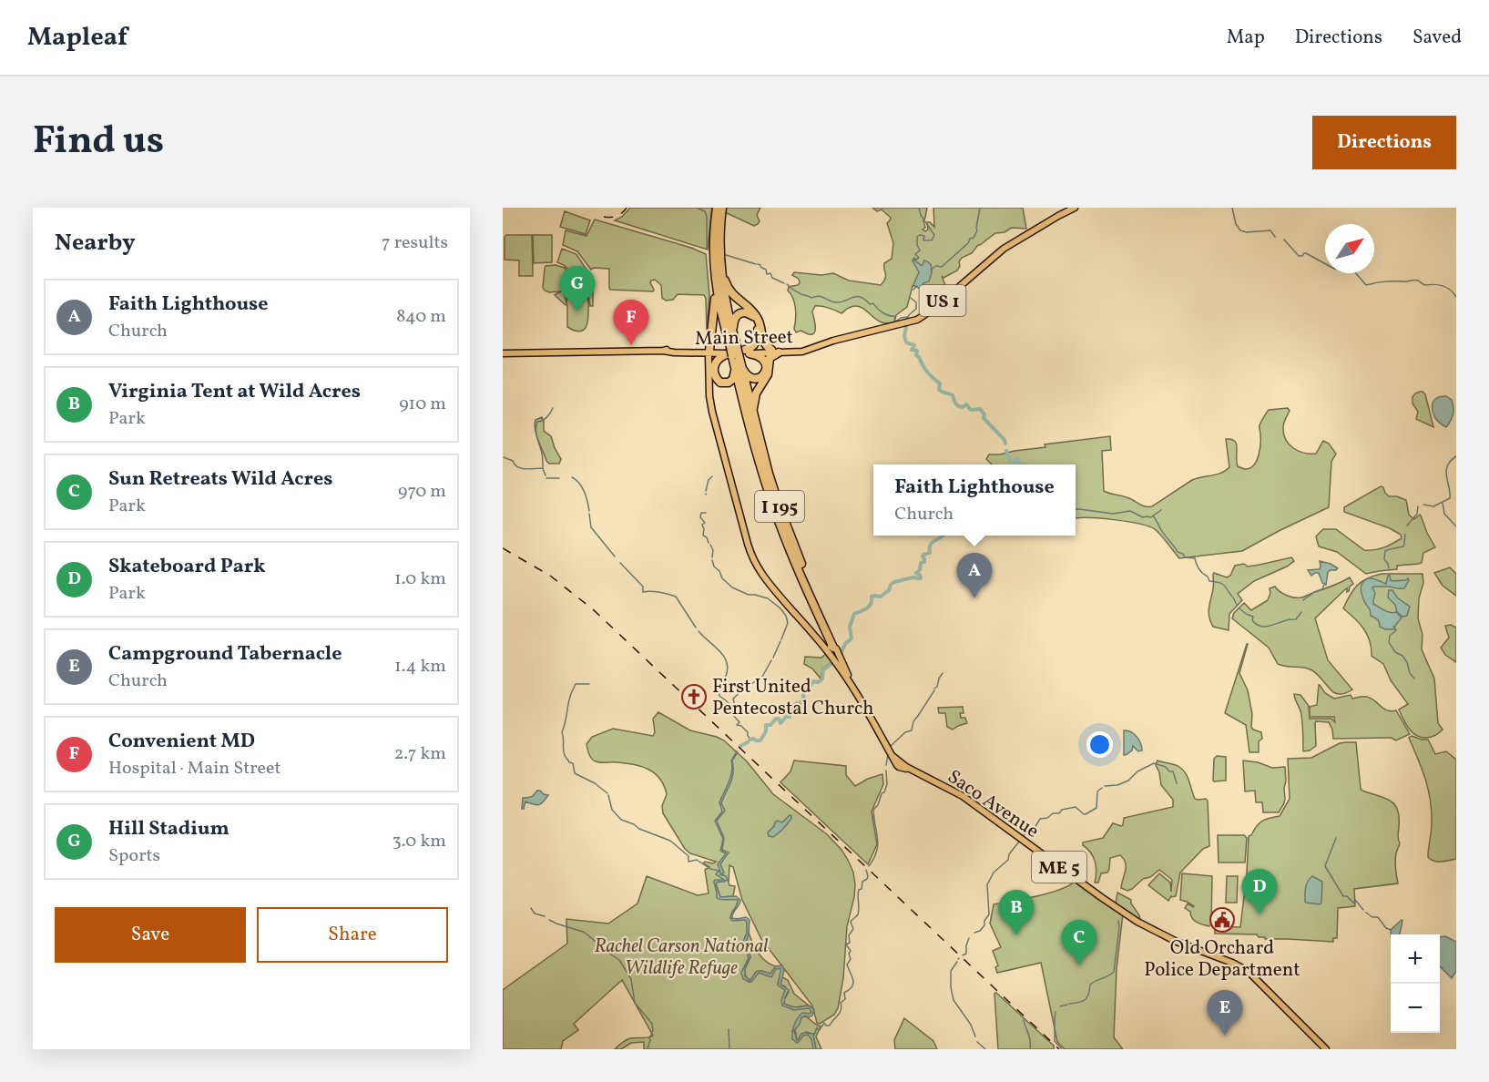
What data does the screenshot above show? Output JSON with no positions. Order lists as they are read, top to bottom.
{
  "streets": {
    "highway": ["I 195"],
    "main road": [
      "US 1",
      "Main Street",
      "Saco Avenue",
      "ME 5"
    ]
  },
  "crossings": [
    ["Main Street", "I 195"],
    ["I 195", "ME 5"],
    ["Saco Avenue", "ME 5"]
  ],
  "parks": ["Rachel Carson National Wildlife Refuge"],
  "places": {
    "church": ["First United Pentecostal Church"],
    "public building": ["Old Orchard Police Department"]
  },
  "north": "top right",
  "page": {
    "header": "Mapleaf",
    "nav": ["Map", "Directions", "Saved"],
    "title": "Find us",
    "buttons": [
      "Directions",
      ["Save", "Share"]
    ],
    "heading": ["Nearby", "7 results"],
    "pins": [
      "G",
      "F",
      "A",
      "D",
      "B",
      "C",
      "E"
    ],
    "list": [
      {
        "mark": "A",
        "name": "Faith Lighthouse",
        "note": "Church",
        "value": "840 m"
      },
      {
        "mark": "B",
        "name": "Virginia Tent at Wild Acres",
        "note": "Park",
        "value": "910 m"
      },
      {
        "mark": "C",
        "name": "Sun Retreats Wild Acres",
        "note": "Park",
        "value": "970 m"
      },
      {
        "mark": "D",
        "name": "Skateboard Park",
        "note": "Park",
        "value": "1.0 km"
      },
      {
        "mark": "E",
        "name": "Campground Tabernacle",
        "note": "Church",
        "value": "1.4 km"
      },
      {
        "mark": "F",
        "name": "Convenient MD",
        "note": "Hospital · Main Street",
        "value": "2.7 km"
      },
      {
        "mark": "G",
        "name": "Hill Stadium",
        "note": "Sports",
        "value": "3.0 km"
      }
    ],
    "popup": ["Faith Lighthouse", "Church"],
    "map_buttons": ["+", "−"]
  }
}
